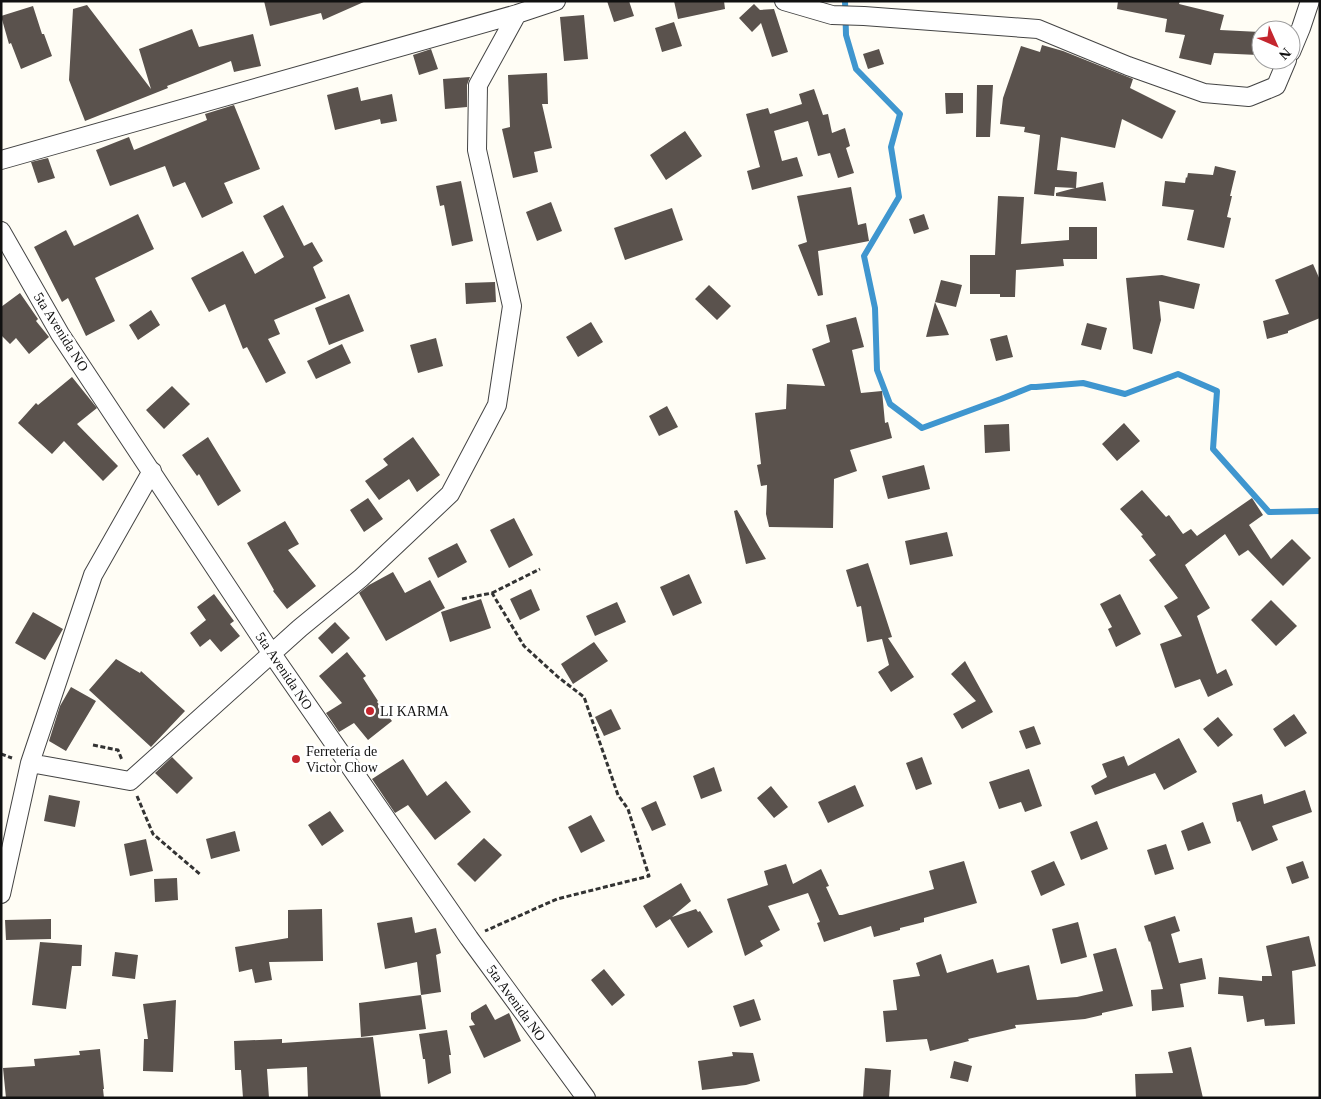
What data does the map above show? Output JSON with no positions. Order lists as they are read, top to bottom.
{
  "streets": {
    "street": ["5ta Avenida NO"]
  },
  "places": ["LI KARMA", "Ferretería de Victor Chow"],
  "north": "bottom right"
}
